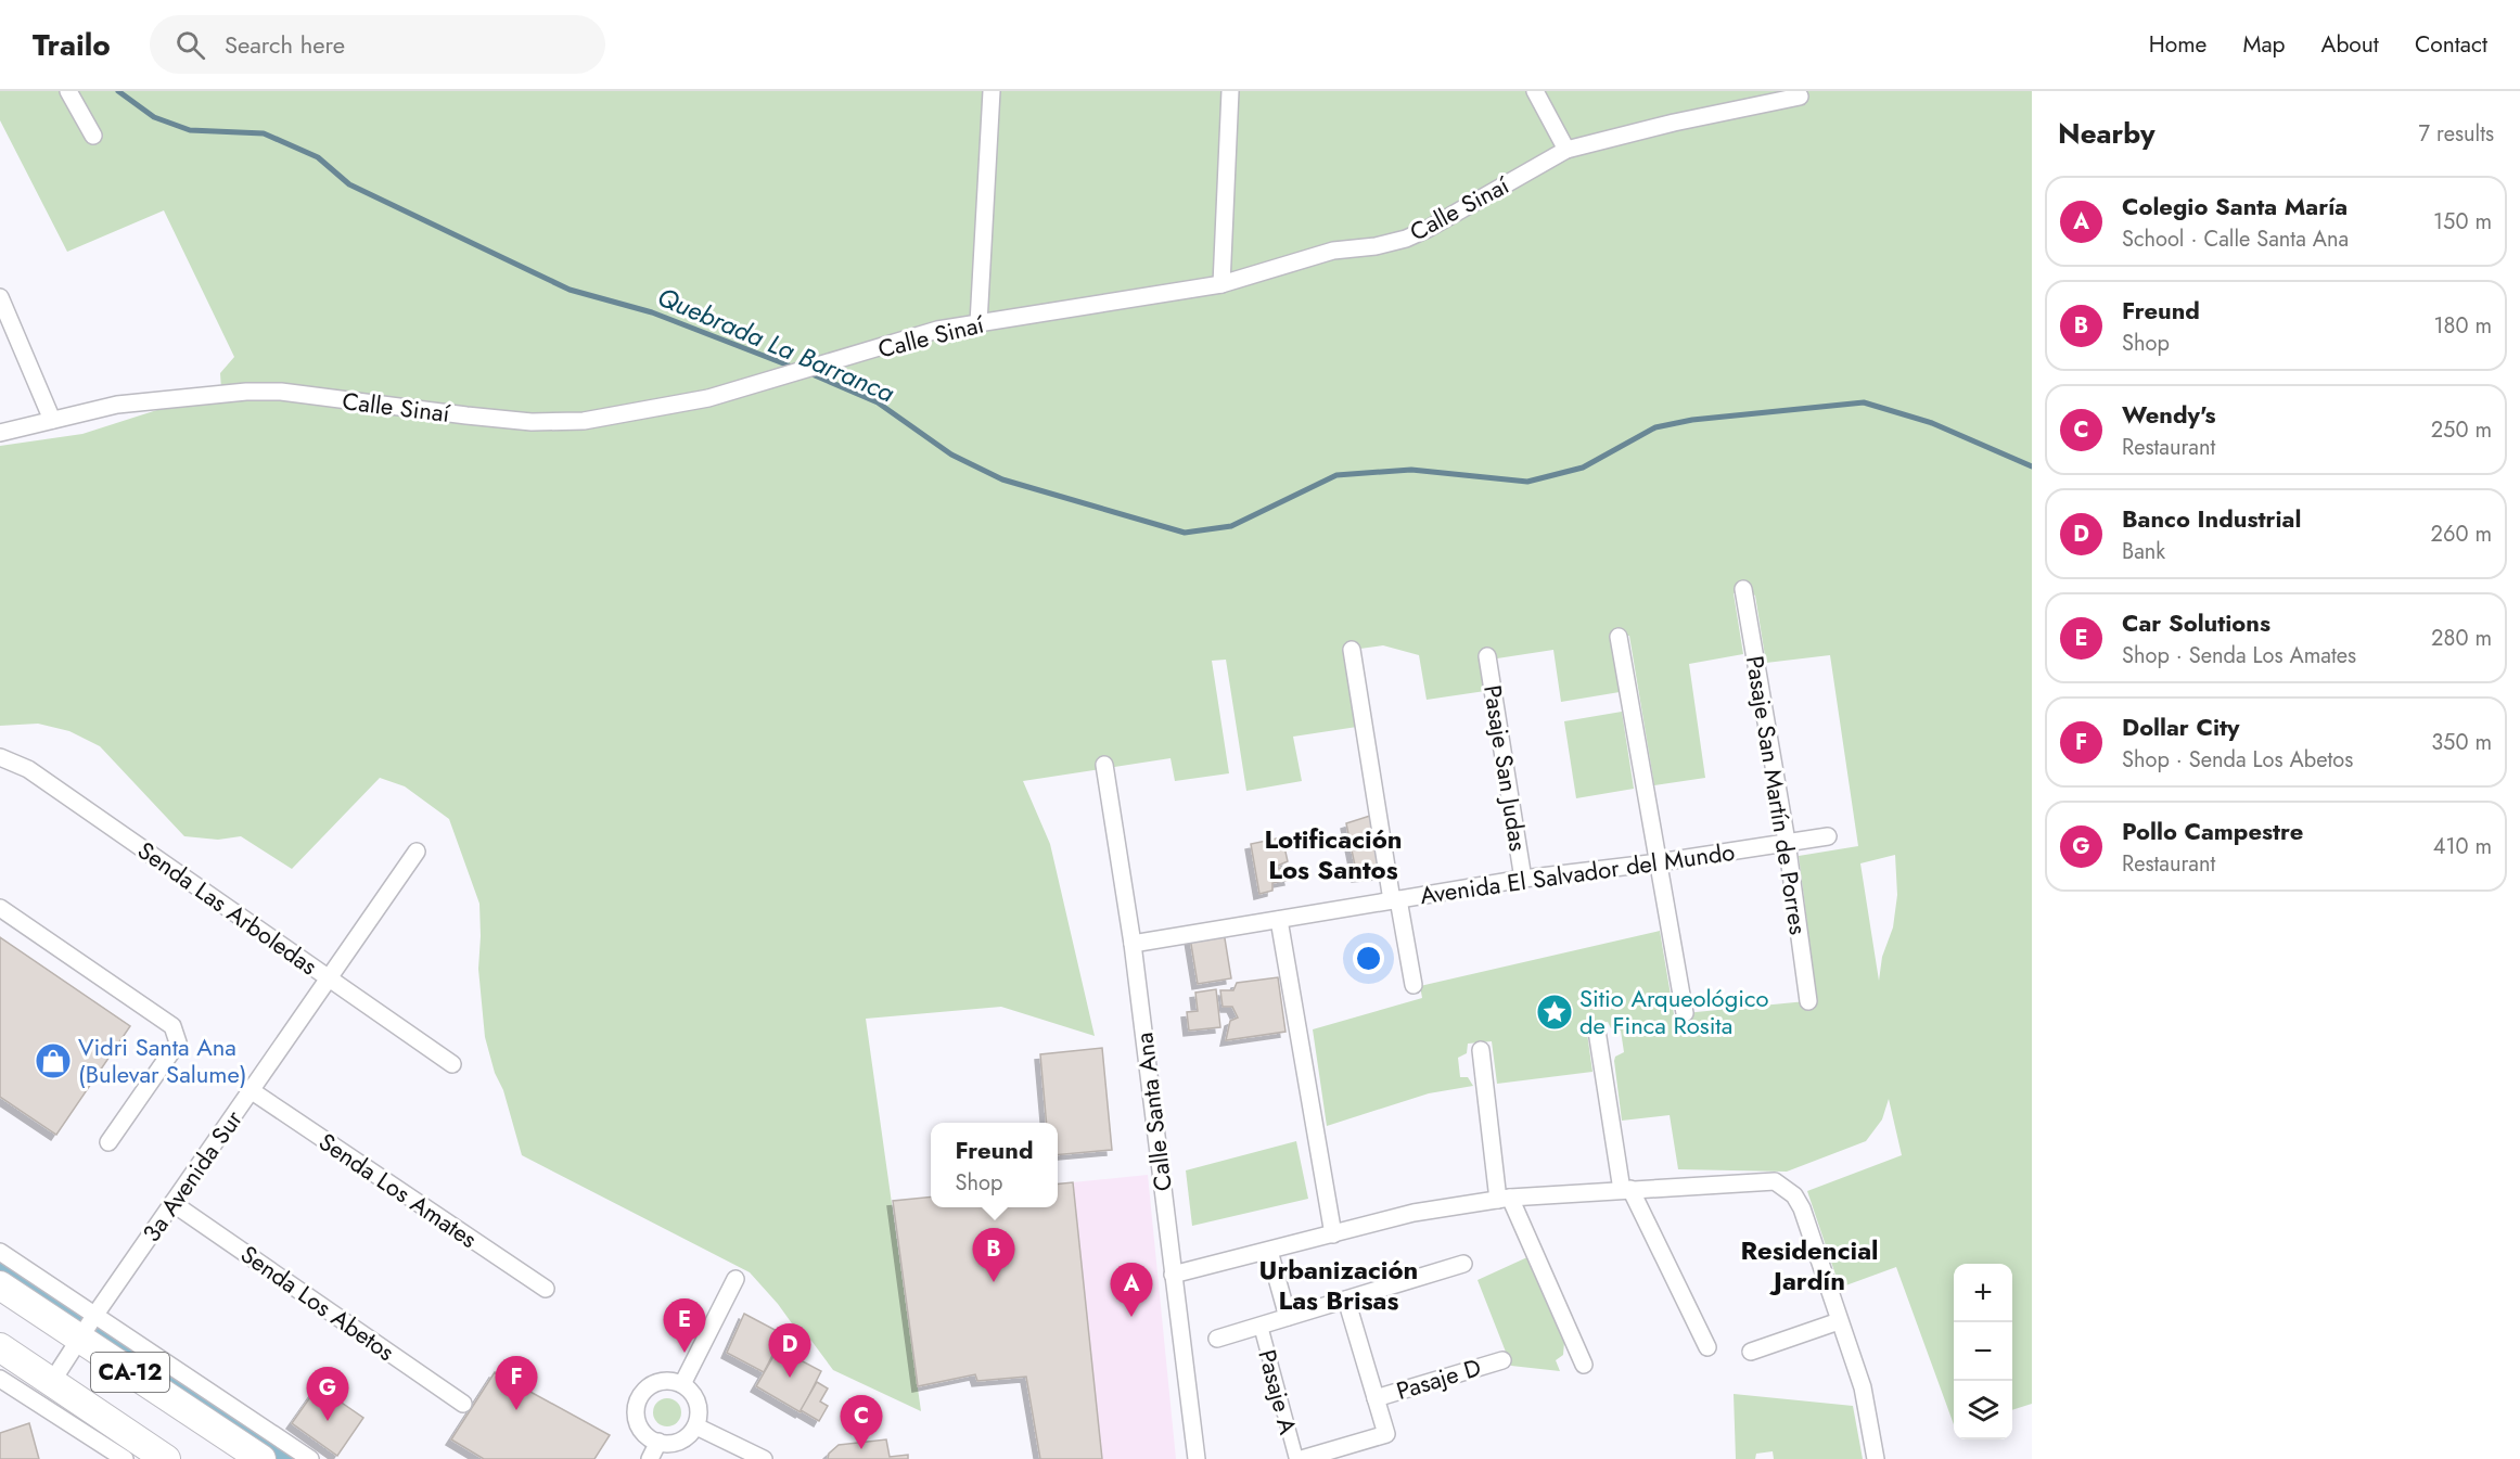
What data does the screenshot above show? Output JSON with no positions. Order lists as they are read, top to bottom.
{
  "streets": {
    "highway": ["CA-12"],
    "street": [
      "Calle Sinaí",
      "Pasaje San Judas",
      "Pasaje San Martín de Porres",
      "Avenida El Salvador del Mundo",
      "Senda Las Arboledas",
      "Calle Santa Ana",
      "3a Avenida Sur",
      "Senda Los Amates",
      "Senda Los Abetos",
      "Pasaje D",
      "Pasaje A"
    ]
  },
  "crossings": [
    ["Pasaje San Judas", "Avenida El Salvador del Mundo"],
    ["Pasaje San Martín de Porres", "Avenida El Salvador del Mundo"],
    ["Avenida El Salvador del Mundo", "Calle Santa Ana"],
    ["Senda Las Arboledas", "3a Avenida Sur"],
    ["3a Avenida Sur", "Senda Los Amates"],
    ["3a Avenida Sur", "Senda Los Abetos"],
    ["3a Avenida Sur", "CA-12"]
  ],
  "districts": ["Lotificación Los Santos", "Residencial Jardín", "Urbanización Las Brisas"],
  "water": ["Quebrada La Barranca"],
  "places": {
    "place": ["Sitio Arqueológico de Finca Rosita"],
    "shop": ["Vidri Santa Ana (Bulevar Salume)"]
  },
  "page": {
    "header": "Trailo",
    "search": "Search here",
    "nav": [
      "Home",
      "Map",
      "About",
      "Contact"
    ],
    "heading": ["Nearby", "7 results"],
    "list": [
      {
        "mark": "A",
        "name": "Colegio Santa María",
        "note": "School · Calle Santa Ana",
        "value": "150 m"
      },
      {
        "mark": "B",
        "name": "Freund",
        "note": "Shop",
        "value": "180 m"
      },
      {
        "mark": "C",
        "name": "Wendy's",
        "note": "Restaurant",
        "value": "250 m"
      },
      {
        "mark": "D",
        "name": "Banco Industrial",
        "note": "Bank",
        "value": "260 m"
      },
      {
        "mark": "E",
        "name": "Car Solutions",
        "note": "Shop · Senda Los Amates",
        "value": "280 m"
      },
      {
        "mark": "F",
        "name": "Dollar City",
        "note": "Shop · Senda Los Abetos",
        "value": "350 m"
      },
      {
        "mark": "G",
        "name": "Pollo Campestre",
        "note": "Restaurant",
        "value": "410 m"
      }
    ],
    "popup": ["Freund", "Shop"],
    "pins": [
      "B",
      "A",
      "E",
      "D",
      "F",
      "G",
      "C"
    ],
    "map_buttons": ["+", "−"]
  }
}
